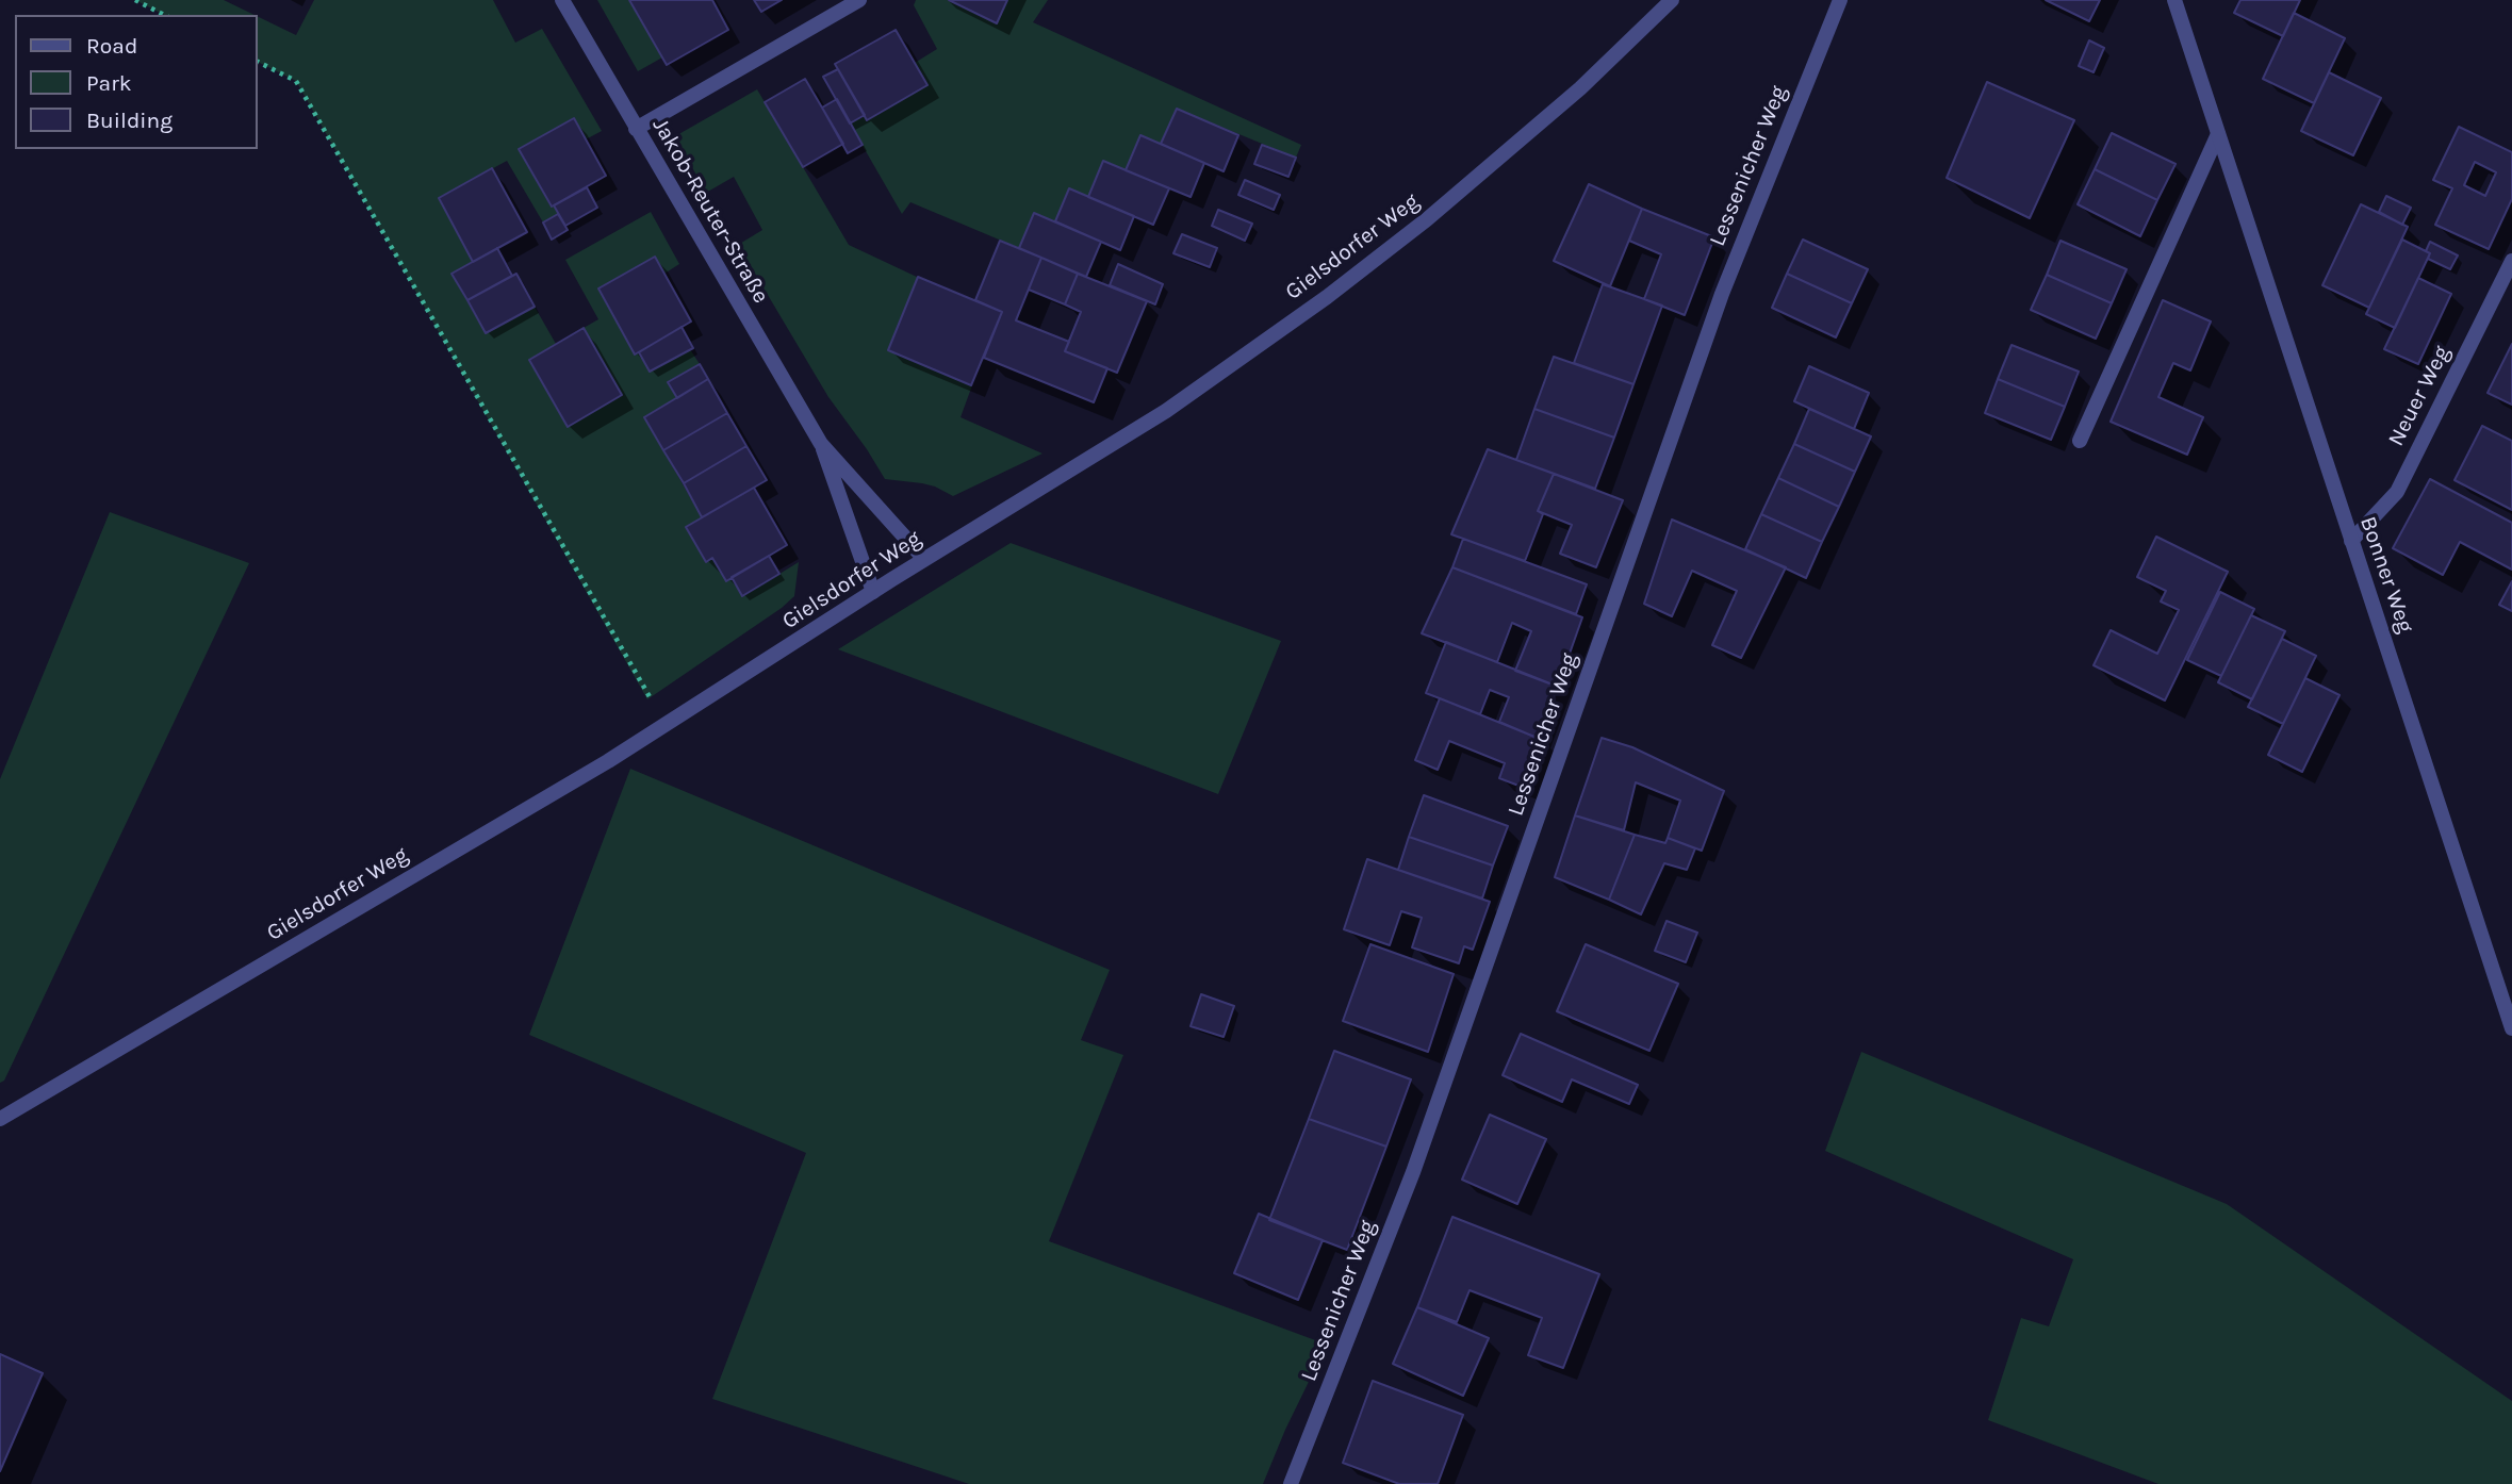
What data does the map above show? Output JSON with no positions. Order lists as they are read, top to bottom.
{
  "streets": {
    "street": [
      "Lessenicher Weg",
      "Jakob-Reuter-Straße",
      "Gielsdorfer Weg",
      "Neuer Weg",
      "Bonner Weg"
    ]
  },
  "crossings": [
    ["Jakob-Reuter-Straße", "Gielsdorfer Weg"],
    ["Neuer Weg", "Bonner Weg"]
  ],
  "legend": ["Road", "Park", "Building"]
}
